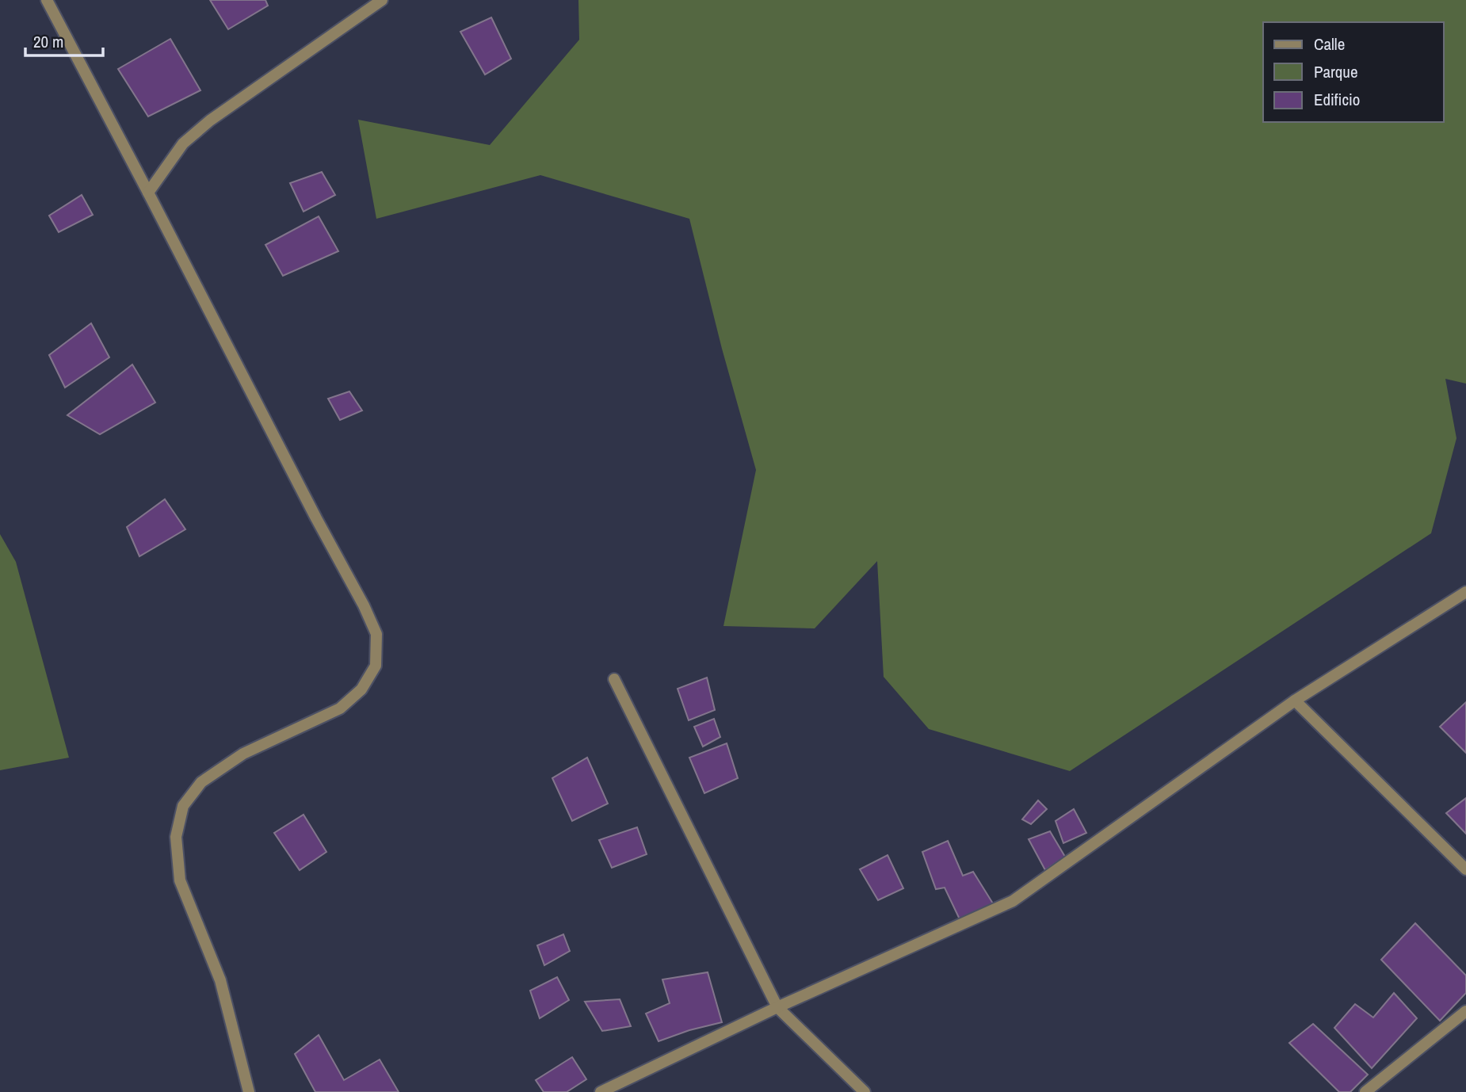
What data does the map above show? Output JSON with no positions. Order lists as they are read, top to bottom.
{
  "legend": ["Calle", "Parque", "Edificio"],
  "scale_bar": "20 m"
}
